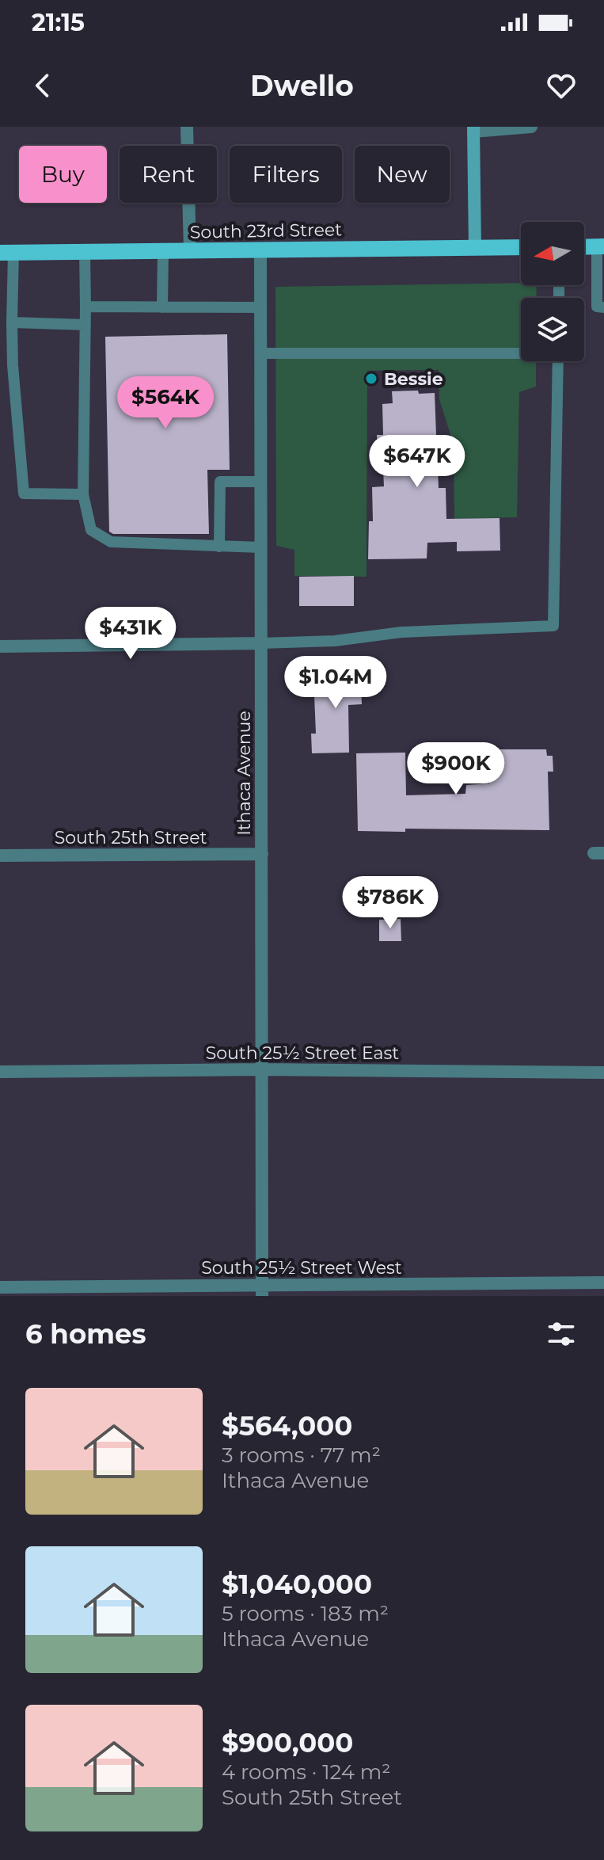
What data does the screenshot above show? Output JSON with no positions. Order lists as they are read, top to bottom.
{
  "streets": {
    "main road": ["South 23rd Street"],
    "street": [
      "Ithaca Avenue",
      "South 25th Street",
      "South 25½ Street East",
      "South 25½ Street West"
    ]
  },
  "crossings": [
    ["South 23rd Street", "Ithaca Avenue"],
    ["Ithaca Avenue", "South 25th Street"],
    ["Ithaca Avenue", "South 25½ Street East"],
    ["Ithaca Avenue", "South 25½ Street West"]
  ],
  "places": ["Bessie"],
  "north": "left",
  "page": {
    "status": "21:15",
    "header": "Dwello",
    "chip": [
      "Buy",
      "Rent",
      "Filters",
      "New"
    ],
    "price": [
      "$564K",
      "$647K",
      "$431K",
      "$1.04M",
      "$900K",
      "$786K"
    ],
    "heading": "6 homes",
    "list": [
      {
        "name": "$564,000",
        "note": "3 rooms · 77 m² · Ithaca Avenue"
      },
      {
        "name": "$1,040,000",
        "note": "5 rooms · 183 m² · Ithaca Avenue"
      },
      {
        "name": "$900,000",
        "note": "4 rooms · 124 m² · South 25th Street"
      }
    ]
  }
}
